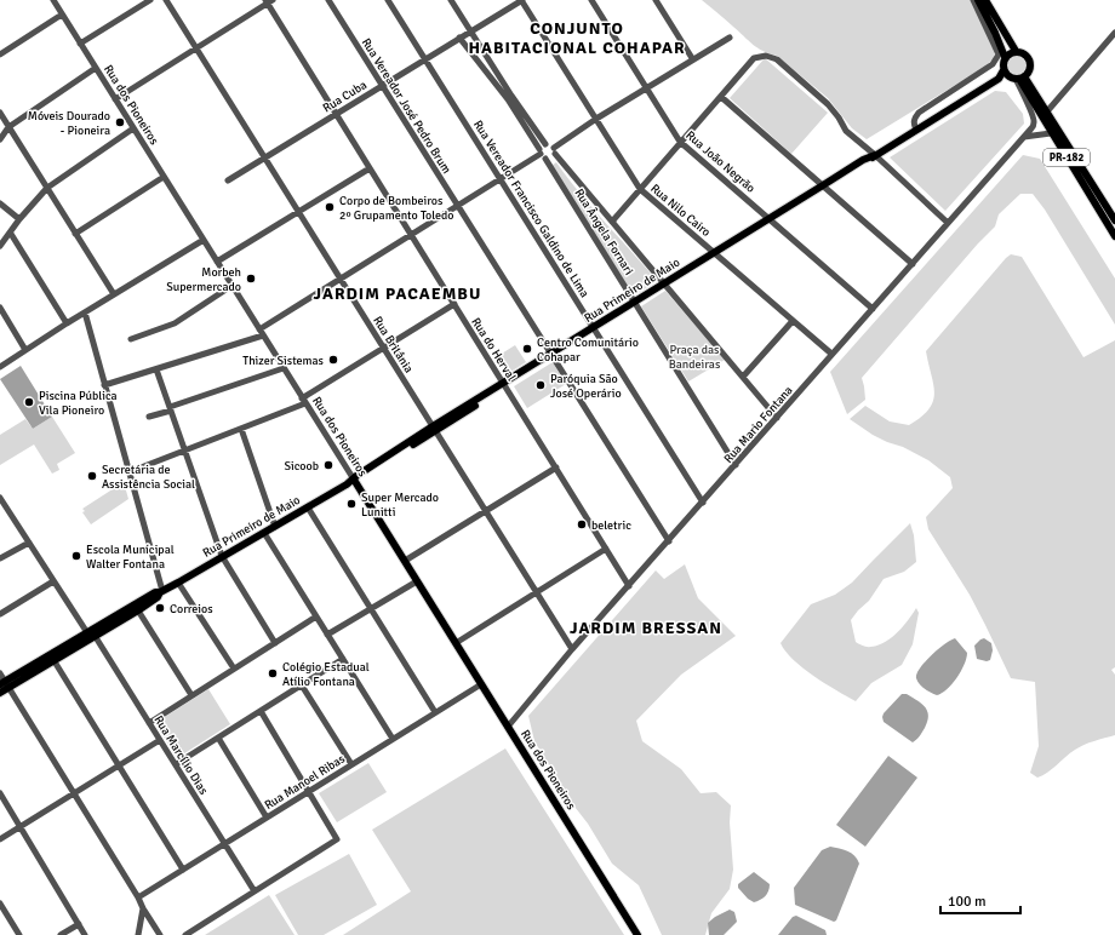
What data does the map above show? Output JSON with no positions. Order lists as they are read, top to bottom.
{
  "streets": {
    "main road": ["Rua dos Pioneiros", "PR-182", "Rua Primeiro de Maio"],
    "street": [
      "Rua Cuba",
      "Rua Vereador José Pedro Brum",
      "Rua João Negrão",
      "Rua Vereador Francisco Galdino de Lima",
      "Rua Nilo Cairo",
      "Rua Ângela Fornari",
      "Rua Britânia",
      "Rua do Herval",
      "Rua Mario Fontana",
      "Rua Marcílio Dias",
      "Rua Manoel Ribas"
    ]
  },
  "crossings": [
    ["Rua Cuba", "Rua Vereador José Pedro Brum"],
    ["Rua Cuba", "Rua Vereador Francisco Galdino de Lima"],
    ["Rua Cuba", "Rua Nilo Cairo"],
    ["Rua Cuba", "Rua Britânia"],
    ["Rua Cuba", "Rua do Herval"],
    ["Rua dos Pioneiros", "Rua Primeiro de Maio"],
    ["Rua dos Pioneiros", "Rua Mario Fontana"],
    ["Rua dos Pioneiros", "Rua Manoel Ribas"],
    ["Rua Vereador José Pedro Brum", "Rua Primeiro de Maio"],
    ["Rua Vereador José Pedro Brum", "Rua Mario Fontana"],
    ["PR-182", "Rua Primeiro de Maio"],
    ["PR-182", "Rua Mario Fontana"],
    ["Rua João Negrão", "Rua Primeiro de Maio"],
    ["Rua João Negrão", "Rua Mario Fontana"],
    ["Rua Vereador Francisco Galdino de Lima", "Rua Primeiro de Maio"],
    ["Rua Vereador Francisco Galdino de Lima", "Rua Mario Fontana"],
    ["Rua Nilo Cairo", "Rua Primeiro de Maio"],
    ["Rua Nilo Cairo", "Rua Mario Fontana"],
    ["Rua Ângela Fornari", "Rua Primeiro de Maio"],
    ["Rua Ângela Fornari", "Rua Mario Fontana"],
    ["Rua Primeiro de Maio", "Rua Britânia"],
    ["Rua Primeiro de Maio", "Rua do Herval"],
    ["Rua Primeiro de Maio", "Rua Mario Fontana"],
    ["Rua Primeiro de Maio", "Rua Marcílio Dias"],
    ["Rua Britânia", "Rua Mario Fontana"],
    ["Rua do Herval", "Rua Mario Fontana"],
    ["Rua Marcílio Dias", "Rua Manoel Ribas"]
  ],
  "districts": ["CONJUNTO HABITACIONAL COHAPAR", "JARDIM PACAEMBU", "JARDIM BRESSAN"],
  "parks": ["Praça das Bandeiras"],
  "places": [
    "Móveis Dourado - Pioneira",
    "Corpo de Bombeiros 2º Grupamento Toledo",
    "Morbeh Supermercado",
    "Centro Comunitário Cohapar",
    "Thizer Sistemas",
    "Paróquia São José Operário",
    "Piscina Pública Vila Pioneiro",
    "Sicoob",
    "Secretária de Assistência Social",
    "Super Mercado Lunitti",
    "beletric",
    "Escola Munícipal Walter Fontana",
    "Correios",
    "Colégio Estadual Atílio Fontana"
  ],
  "scale_bar": "100 m"
}
